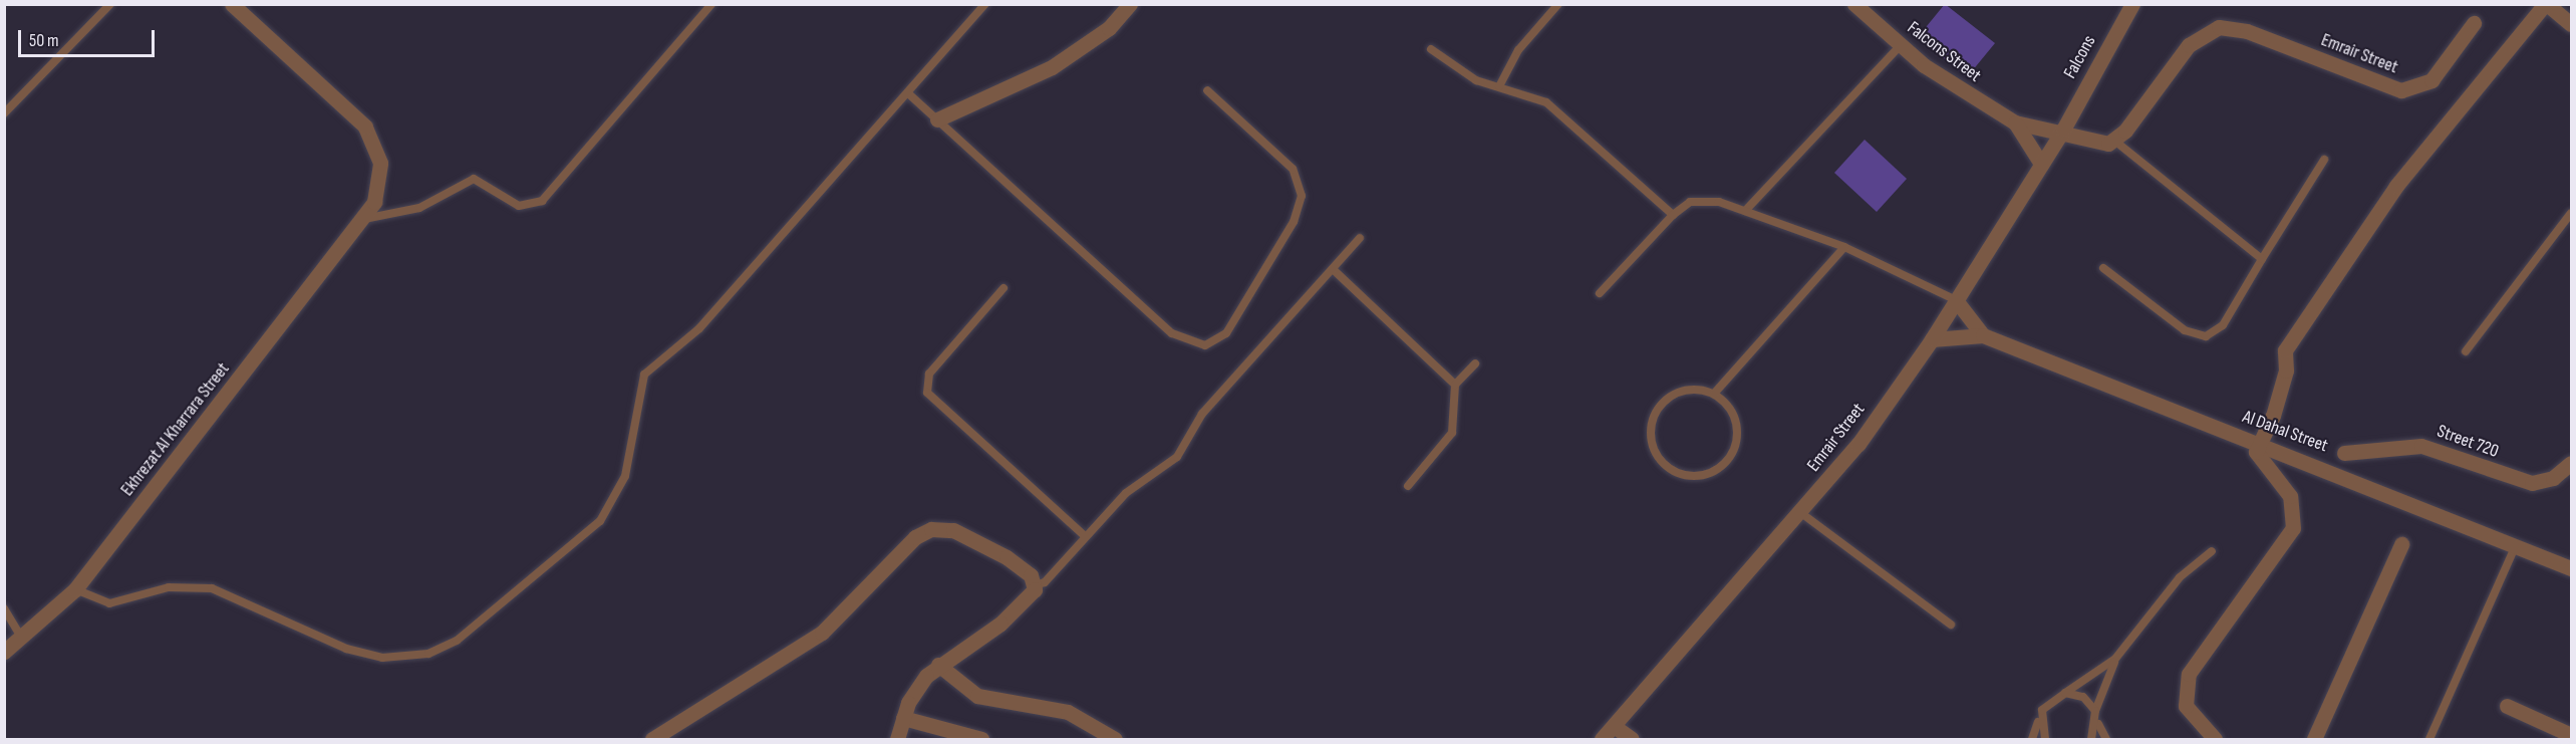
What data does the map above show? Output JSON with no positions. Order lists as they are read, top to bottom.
{
  "streets": {
    "street": [
      "Falcons Street",
      "Emrair Street",
      "Falcons",
      "Ekhrezat Al Kharrara Street",
      "Al Dahal Street",
      "Street 720"
    ]
  },
  "crossings": [
    ["Falcons Street", "Emrair Street"],
    ["Falcons Street", "Falcons"],
    ["Emrair Street", "Falcons"]
  ],
  "scale_bar": "50 m"
}
